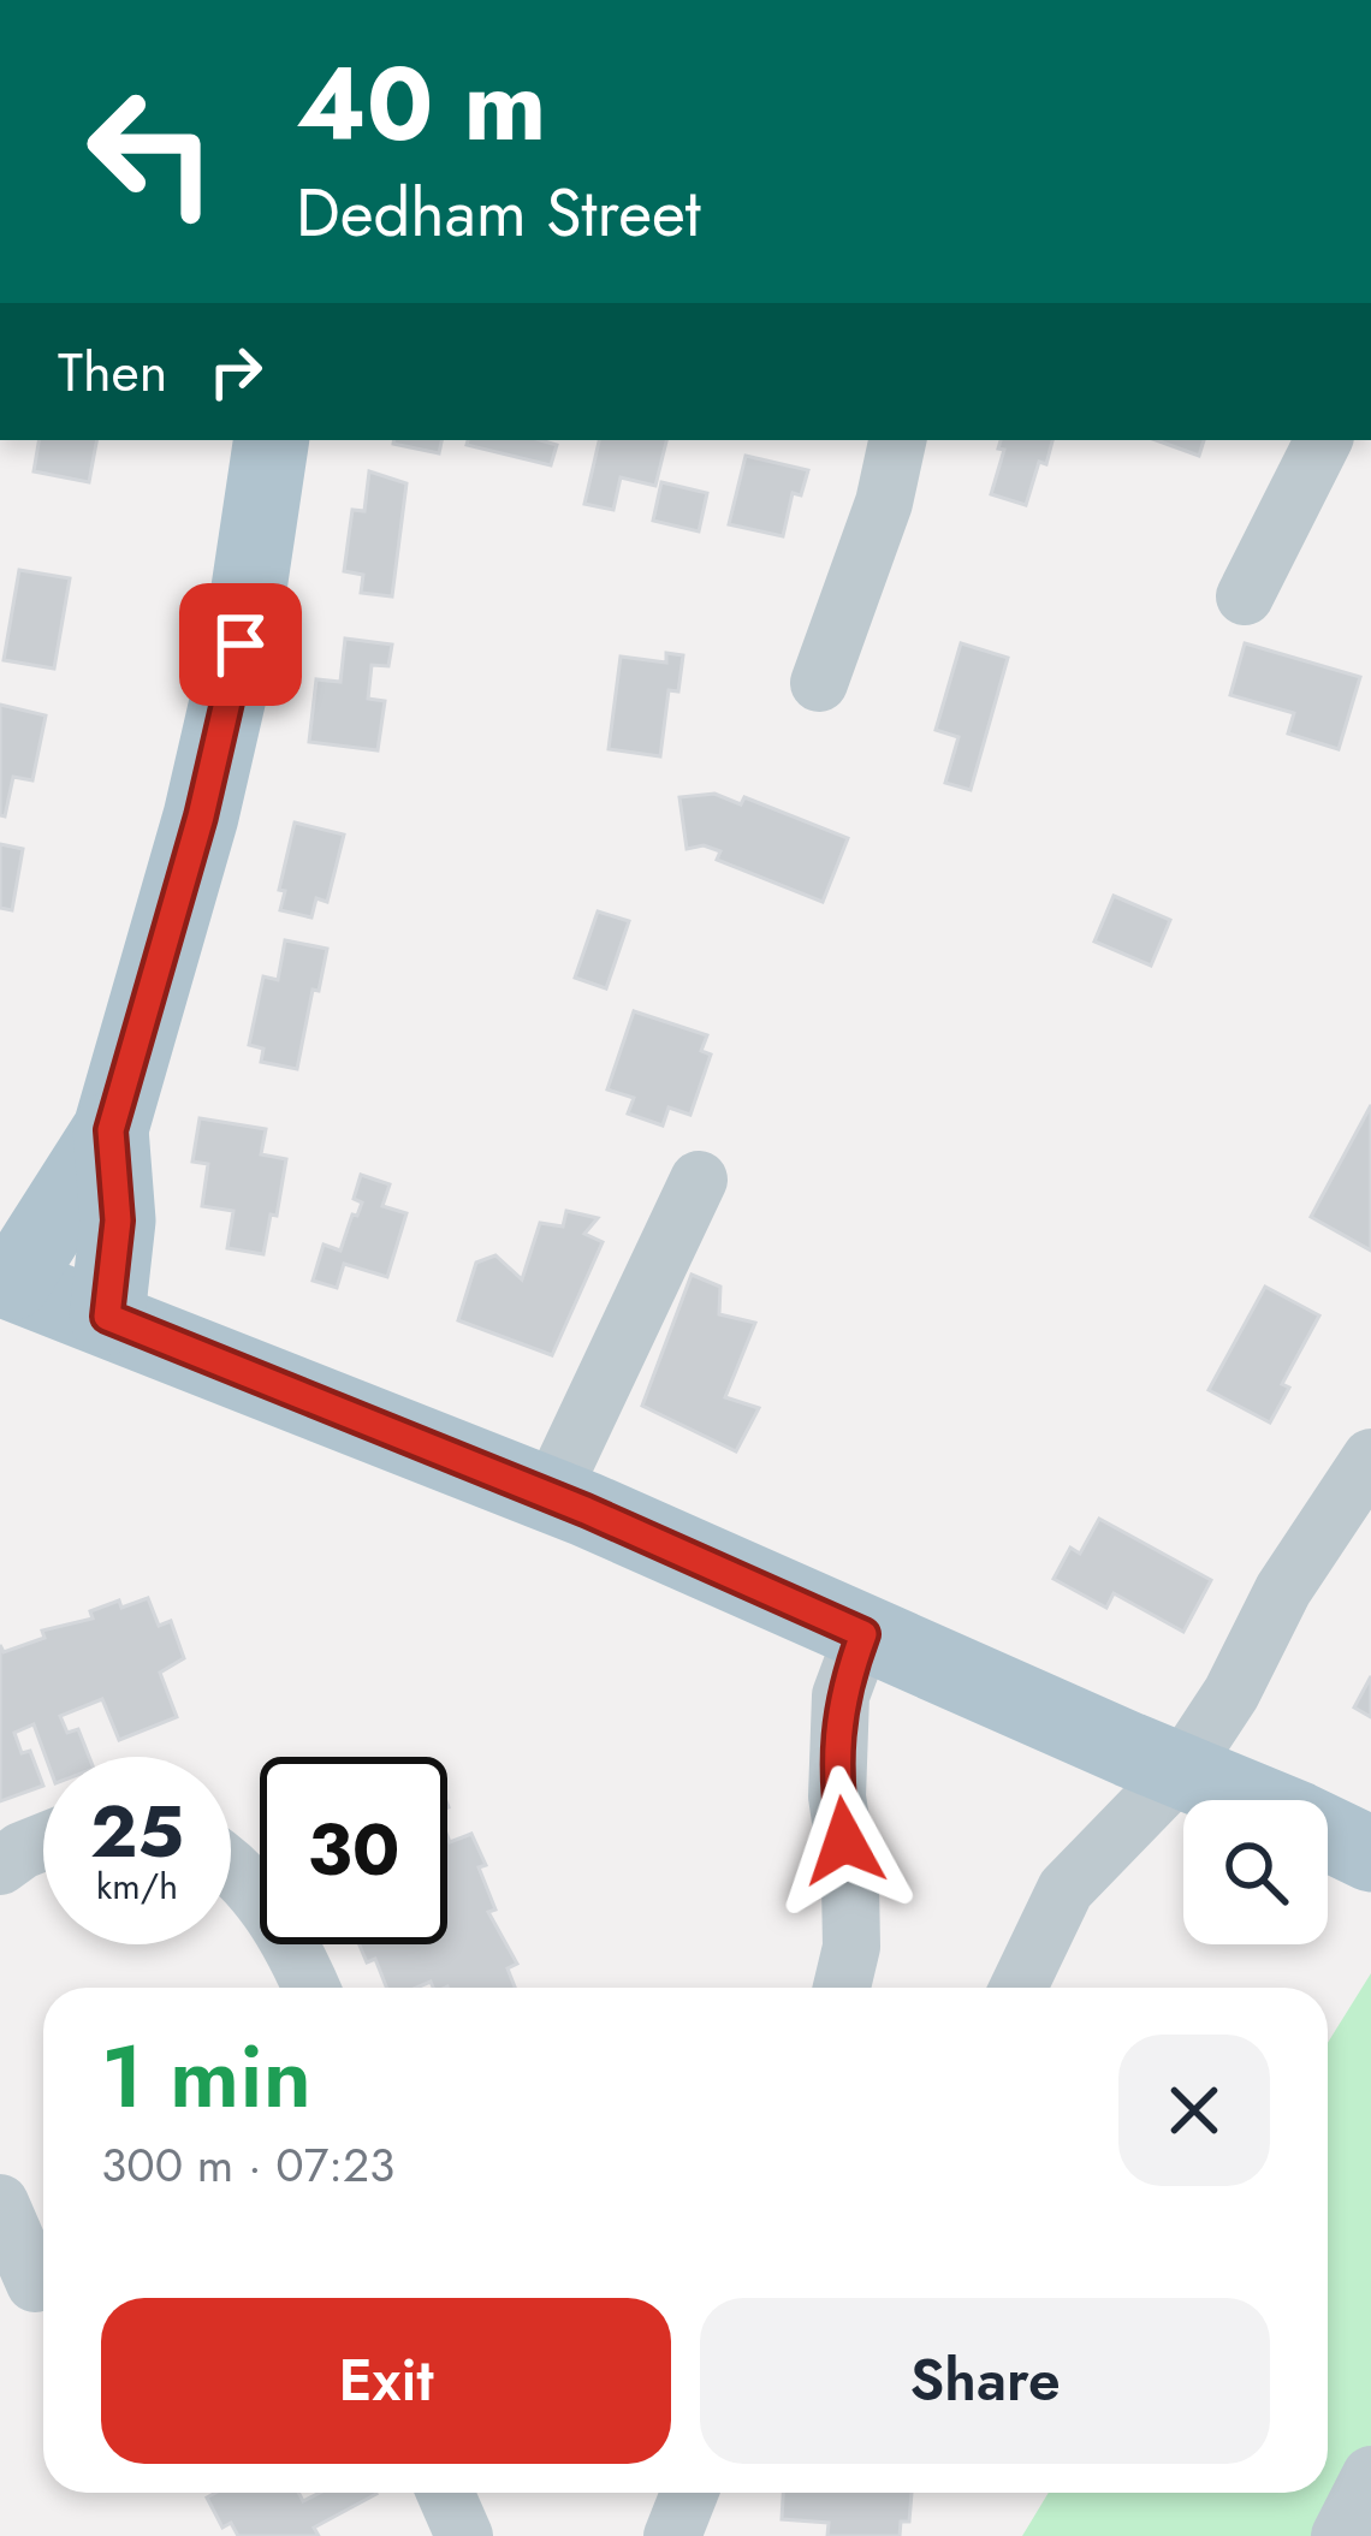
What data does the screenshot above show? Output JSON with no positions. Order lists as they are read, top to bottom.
{
  "page": {
    "turn": ["40 m", "Dedham Street"],
    "then": "Then",
    "speed": "25 km/h",
    "limit": "30",
    "heading": ["1 min", "300 m · 07:23"],
    "buttons": ["Exit", "Share"]
  }
}
